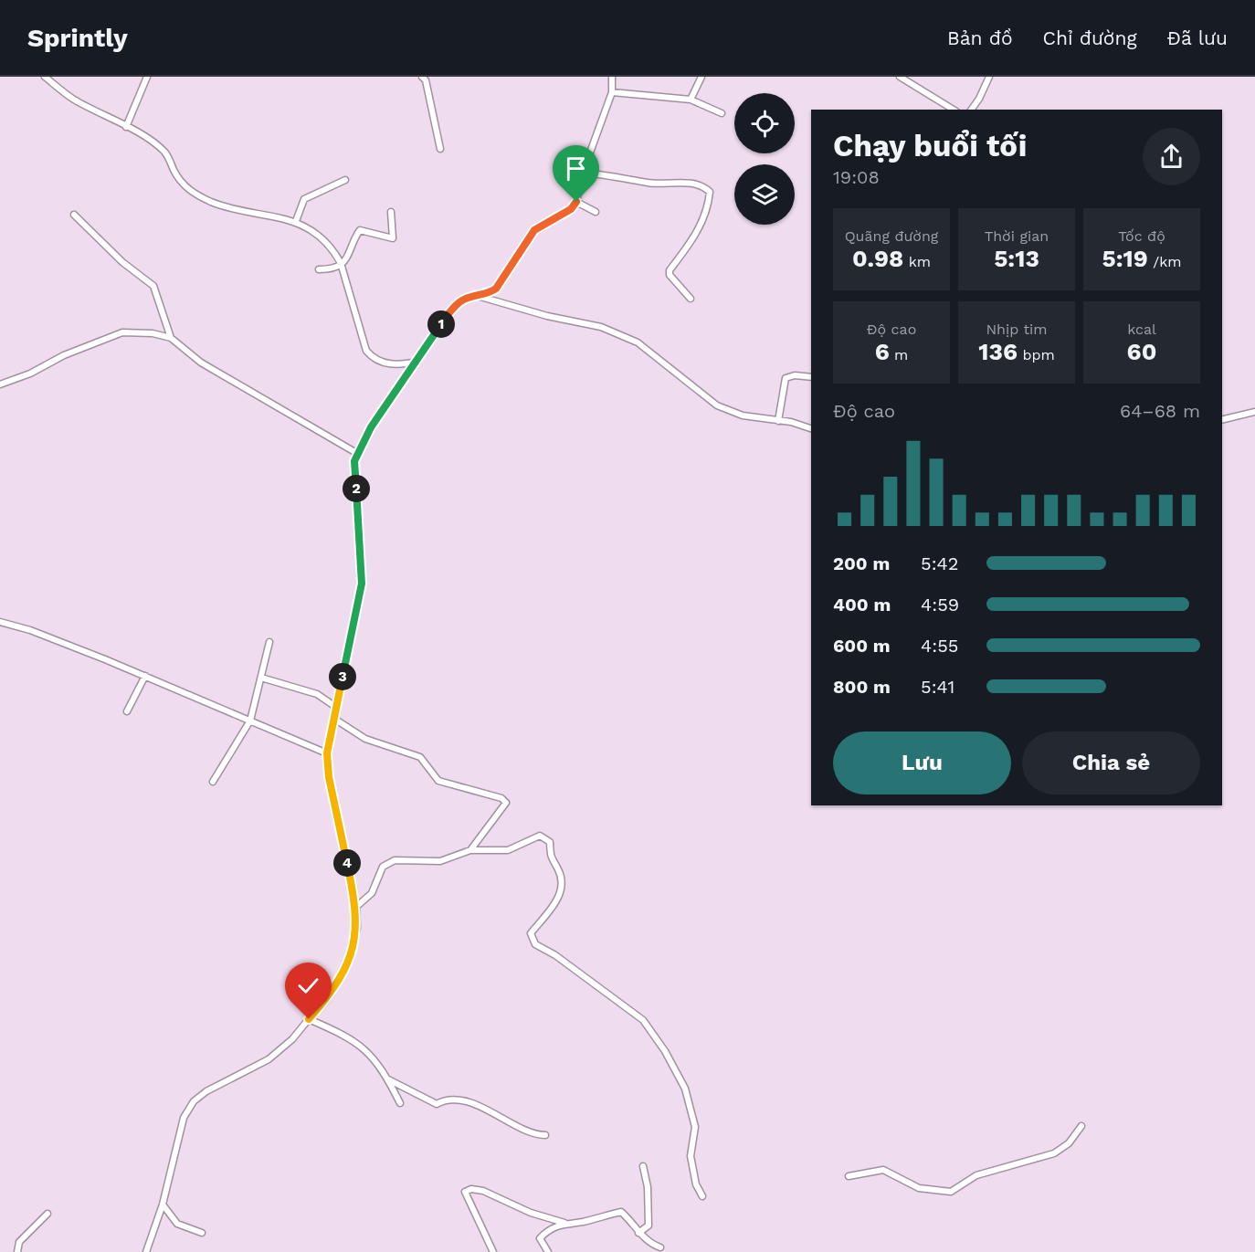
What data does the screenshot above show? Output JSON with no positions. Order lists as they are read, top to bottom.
{
  "page": {
    "header": "Sprintly",
    "nav": ["Bản đồ", "Chỉ đường", "Đã lưu"],
    "heading": ["Chạy buổi tối", "19:08"],
    "stats": [
      ["Quãng đường", "0.98 km"],
      ["Thời gian", "5:13"],
      ["Tốc độ", "5:19 /km"],
      ["Độ cao", "6 m"],
      ["Nhịp tim", "136 bpm"],
      ["kcal", "60"]
    ],
    "pins": [
      "1",
      "2",
      "3",
      "4"
    ],
    "chart": ["Độ cao", "64–68 m"],
    "list": [
      {
        "name": "200 m",
        "note": "5:42"
      },
      {
        "name": "400 m",
        "note": "4:59"
      },
      {
        "name": "600 m",
        "note": "4:55"
      },
      {
        "name": "800 m",
        "note": "5:41"
      }
    ],
    "buttons": ["Lưu", "Chia sẻ"]
  }
}
